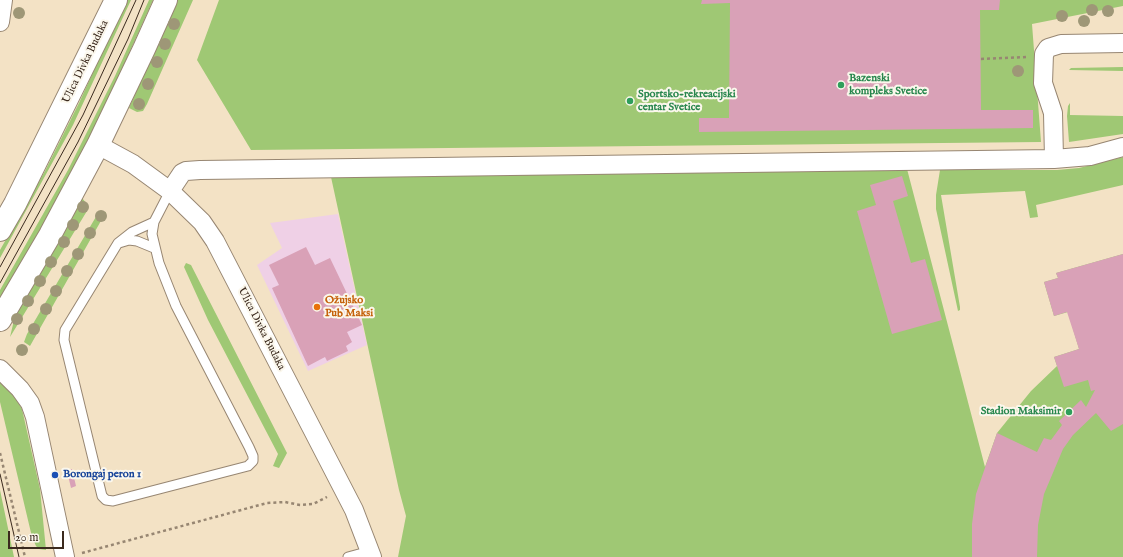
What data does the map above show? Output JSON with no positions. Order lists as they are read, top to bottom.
{
  "streets": {
    "street": ["Ulica Divka Budaka"]
  },
  "places": [
    "Bazenski kompleks Svetice",
    "Sportsko-rekreacijski centar Svetice",
    "Ožujsko Pub Maksi",
    "Stadion Maksimir",
    "Borongaj peron 1"
  ],
  "scale_bar": "20 m"
}
